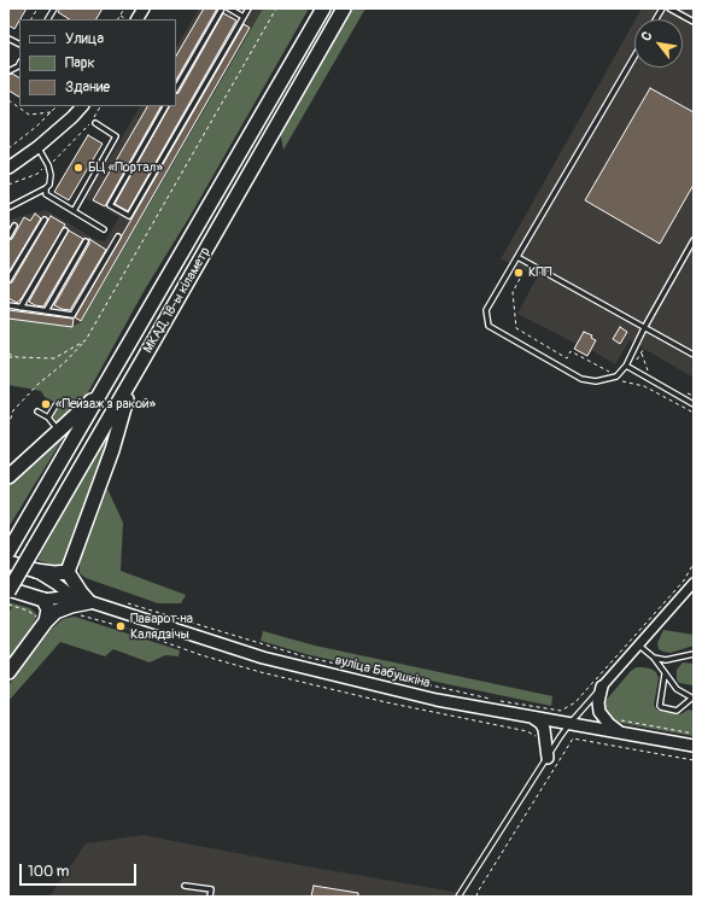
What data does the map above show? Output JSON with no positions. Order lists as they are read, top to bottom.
{
  "streets": {
    "main road": ["МКАД, 18-ы кіламетр"],
    "street": ["вуліца Бабушкіна"]
  },
  "places": [
    "БЦ «Портал»",
    "КПП",
    "«Пейзаж з ракой»",
    "Паварот на Калядзічы"
  ],
  "legend": ["Улица", "Парк", "Здание"],
  "scale_bar": "100 m",
  "north": "top left"
}
